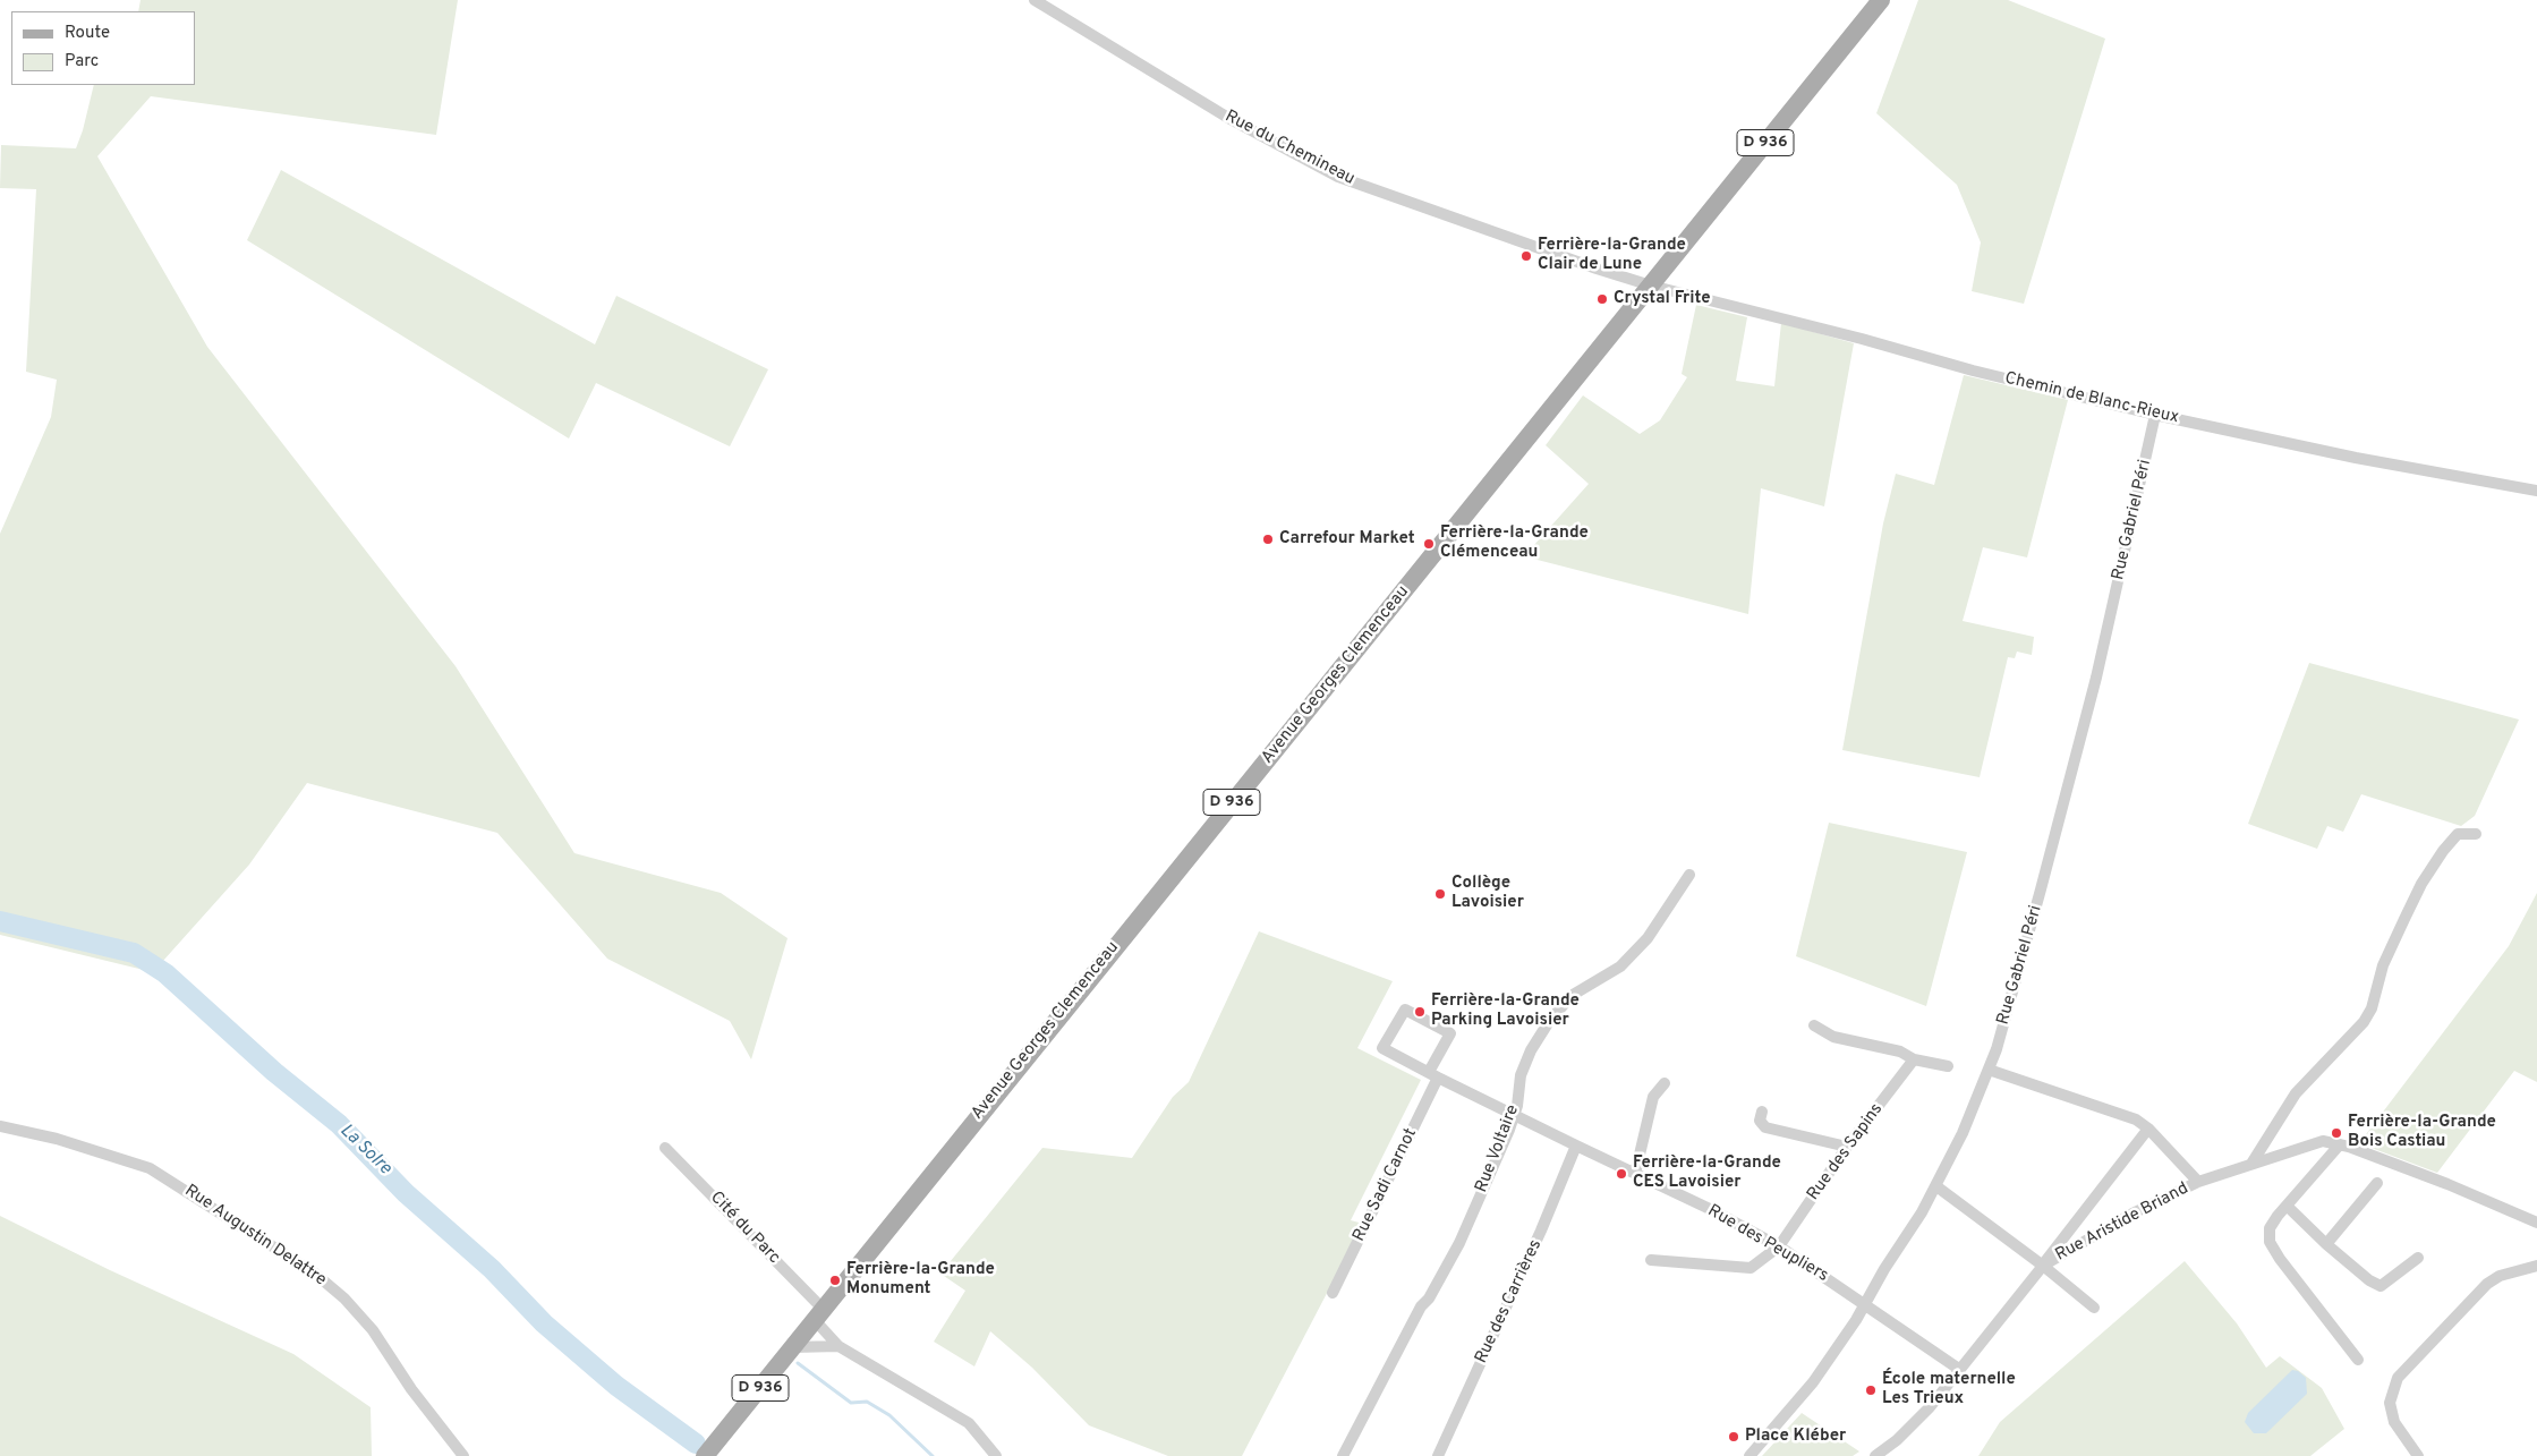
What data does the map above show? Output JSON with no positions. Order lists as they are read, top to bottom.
{
  "streets": {
    "main road": ["D 936", "Avenue Georges Clemenceau"],
    "street": [
      "Rue du Chemineau",
      "Chemin de Blanc-Rieux",
      "Rue Gabriel Péri",
      "Rue Voltaire",
      "Rue des Sapins",
      "Rue Sadi Carnot",
      "Rue Aristide Briand",
      "Cité du Parc",
      "Rue Augustin Delattre",
      "Rue des Peupliers",
      "Rue des Carrières"
    ]
  },
  "crossings": [
    ["Rue du Chemineau", "Chemin de Blanc-Rieux"],
    ["Rue du Chemineau", "Avenue Georges Clemenceau"],
    ["Chemin de Blanc-Rieux", "Rue Gabriel Péri"],
    ["Chemin de Blanc-Rieux", "Avenue Georges Clemenceau"],
    ["Rue Gabriel Péri", "Rue des Peupliers"],
    ["Avenue Georges Clemenceau", "Cité du Parc"],
    ["Rue Voltaire", "Rue des Peupliers"],
    ["Rue des Sapins", "Rue des Peupliers"],
    ["Rue Sadi Carnot", "Rue des Peupliers"],
    ["Rue Aristide Briand", "Rue des Peupliers"],
    ["Rue des Peupliers", "Rue des Carrières"]
  ],
  "water": ["La Solre"],
  "places": [
    "Ferrière-la-Grande Clair de Lune",
    "Crystal Frite",
    "Carrefour Market",
    "Ferrière-la-Grande Clémenceau",
    "Collège Lavoisier",
    "Ferrière-la-Grande Parking Lavoisier",
    "Ferrière-la-Grande Bois Castiau",
    "Ferrière-la-Grande CES Lavoisier",
    "Ferrière-la-Grande Monument",
    "École maternelle Les Trieux",
    "Place Kléber"
  ],
  "legend": ["Route", "Parc"]
}
